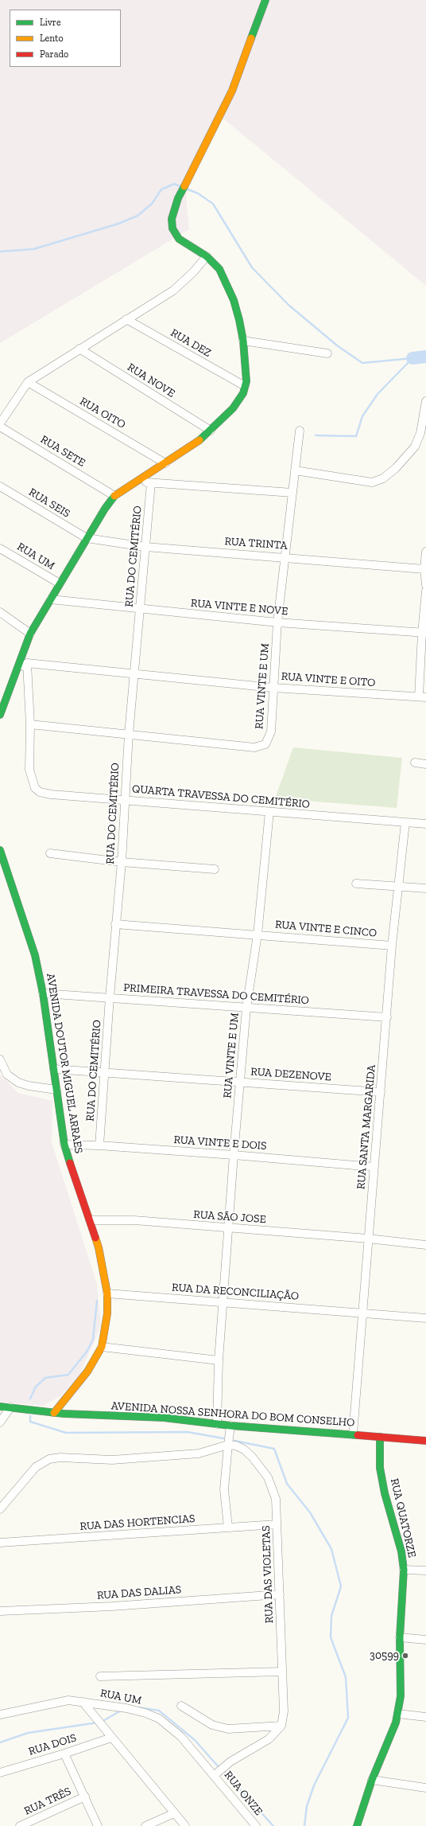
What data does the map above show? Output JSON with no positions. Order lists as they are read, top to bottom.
{
  "streets": {
    "main road": ["AVENIDA DOUTOR MIGUEL ARRAES", "AVENIDA NOSSA SENHORA DO BOM CONSELHO", "RUA QUATORZE"],
    "street": [
      "RUA DEZ",
      "RUA NOVE",
      "RUA OITO",
      "RUA SETE",
      "RUA SEIS",
      "RUA TRINTA",
      "RUA UM",
      "RUA DO CEMITÉRIO",
      "RUA VINTE E NOVE",
      "RUA VINTE E OITO",
      "RUA VINTE E UM",
      "QUARTA TRAVESSA DO CEMITÉRIO",
      "RUA VINTE E CINCO",
      "PRIMEIRA TRAVESSA DO CEMITÉRIO",
      "RUA DEZENOVE",
      "RUA SANTA MARGARIDA",
      "RUA VINTE E DOIS",
      "RUA SÃO JOSE",
      "RUA DA RECONCILIAÇÃO",
      "RUA DAS HORTENCIAS",
      "RUA DAS VIOLETAS",
      "RUA DAS DALIAS",
      "RUA DOIS",
      "RUA ONZE",
      "RUA TRÊS"
    ]
  },
  "crossings": [
    ["RUA SEIS", "RUA TRINTA"],
    ["RUA TRINTA", "RUA DO CEMITÉRIO"],
    ["RUA TRINTA", "RUA VINTE E UM"],
    ["RUA UM", "RUA DAS VIOLETAS"],
    ["RUA UM", "RUA ONZE"],
    ["RUA DO CEMITÉRIO", "RUA VINTE E NOVE"],
    ["RUA DO CEMITÉRIO", "RUA VINTE E OITO"],
    ["RUA DO CEMITÉRIO", "RUA VINTE E UM"],
    ["RUA DO CEMITÉRIO", "QUARTA TRAVESSA DO CEMITÉRIO"],
    ["RUA DO CEMITÉRIO", "RUA VINTE E CINCO"],
    ["RUA DO CEMITÉRIO", "PRIMEIRA TRAVESSA DO CEMITÉRIO"],
    ["RUA DO CEMITÉRIO", "RUA DEZENOVE"],
    ["RUA DO CEMITÉRIO", "RUA VINTE E DOIS"],
    ["RUA VINTE E NOVE", "RUA VINTE E UM"],
    ["RUA VINTE E OITO", "RUA VINTE E UM"],
    ["RUA VINTE E OITO", "QUARTA TRAVESSA DO CEMITÉRIO"],
    ["RUA VINTE E UM", "QUARTA TRAVESSA DO CEMITÉRIO"],
    ["RUA VINTE E UM", "RUA VINTE E CINCO"],
    ["RUA VINTE E UM", "PRIMEIRA TRAVESSA DO CEMITÉRIO"],
    ["RUA VINTE E UM", "RUA DEZENOVE"],
    ["RUA VINTE E UM", "RUA VINTE E DOIS"],
    ["RUA VINTE E UM", "RUA SÃO JOSE"],
    ["RUA VINTE E UM", "RUA DA RECONCILIAÇÃO"],
    ["RUA VINTE E UM", "AVENIDA NOSSA SENHORA DO BOM CONSELHO"],
    ["QUARTA TRAVESSA DO CEMITÉRIO", "RUA SANTA MARGARIDA"],
    ["RUA VINTE E CINCO", "RUA SANTA MARGARIDA"],
    ["PRIMEIRA TRAVESSA DO CEMITÉRIO", "AVENIDA DOUTOR MIGUEL ARRAES"],
    ["PRIMEIRA TRAVESSA DO CEMITÉRIO", "RUA SANTA MARGARIDA"],
    ["AVENIDA DOUTOR MIGUEL ARRAES", "RUA DEZENOVE"],
    ["AVENIDA DOUTOR MIGUEL ARRAES", "RUA VINTE E DOIS"],
    ["AVENIDA DOUTOR MIGUEL ARRAES", "RUA SÃO JOSE"],
    ["AVENIDA DOUTOR MIGUEL ARRAES", "RUA DA RECONCILIAÇÃO"],
    ["AVENIDA DOUTOR MIGUEL ARRAES", "AVENIDA NOSSA SENHORA DO BOM CONSELHO"],
    ["RUA DEZENOVE", "RUA SANTA MARGARIDA"],
    ["RUA SANTA MARGARIDA", "RUA VINTE E DOIS"],
    ["RUA SANTA MARGARIDA", "RUA SÃO JOSE"],
    ["RUA SANTA MARGARIDA", "RUA DA RECONCILIAÇÃO"],
    ["RUA SANTA MARGARIDA", "AVENIDA NOSSA SENHORA DO BOM CONSELHO"],
    ["AVENIDA NOSSA SENHORA DO BOM CONSELHO", "RUA QUATORZE"],
    ["RUA DAS HORTENCIAS", "RUA DAS VIOLETAS"],
    ["RUA DAS VIOLETAS", "RUA DAS DALIAS"]
  ],
  "places": ["30599"],
  "legend": ["Livre", "Lento", "Parado"]
}
